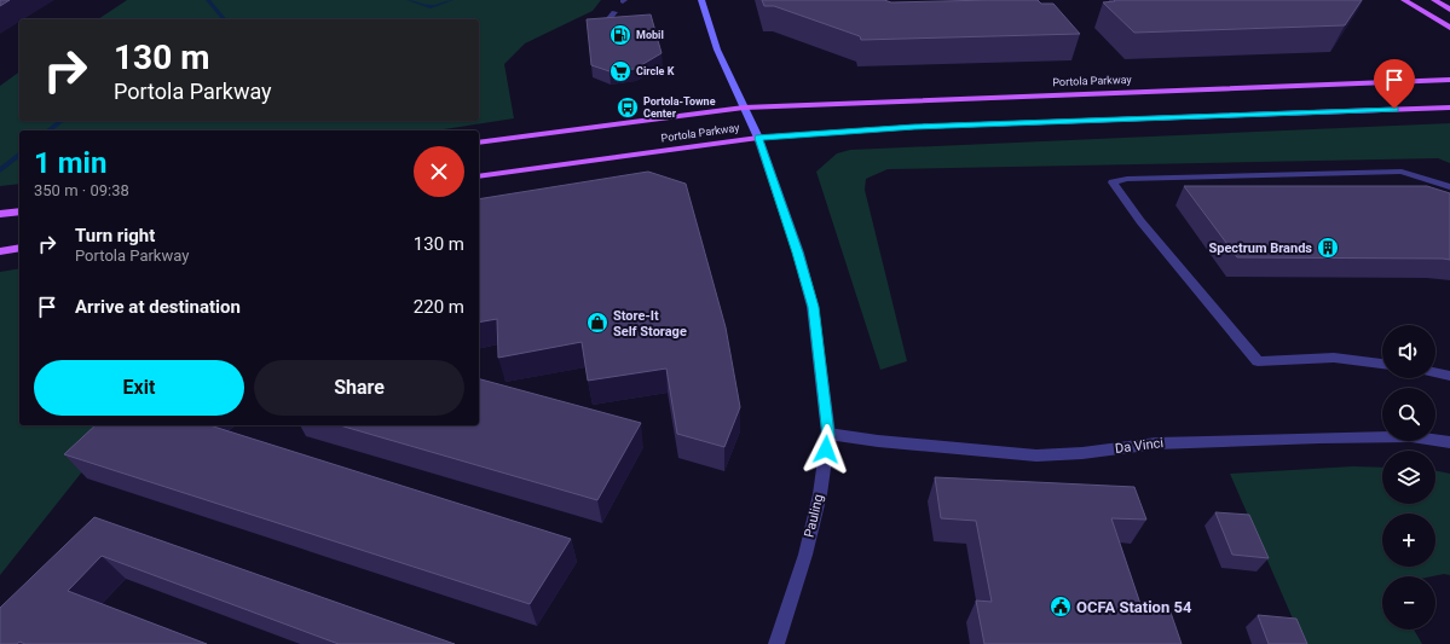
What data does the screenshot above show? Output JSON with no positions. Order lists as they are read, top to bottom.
{
  "streets": {
    "main road": ["Portola Parkway", "Pauling"],
    "street": ["Da Vinci"]
  },
  "crossings": [
    ["Portola Parkway", "Pauling"],
    ["Da Vinci", "Pauling"]
  ],
  "places": {
    "fuel station": ["Mobil"],
    "supermarket": ["Circle K"],
    "bus stop": ["Portola-Towne Center"],
    "building": ["Spectrum Brands"],
    "shop": ["Store-It Self Storage"],
    "public building": ["OCFA Station 54"]
  },
  "page": {
    "turn": ["130 m", "Portola Parkway"],
    "heading": ["1 min", "350 m · 09:38"],
    "list": [
      {
        "name": "Turn right",
        "note": "Portola Parkway",
        "value": "130 m"
      },
      {
        "name": "Arrive at destination",
        "value": "220 m"
      }
    ],
    "map_buttons": ["+", "−"],
    "buttons": ["Exit", "Share"]
  }
}
